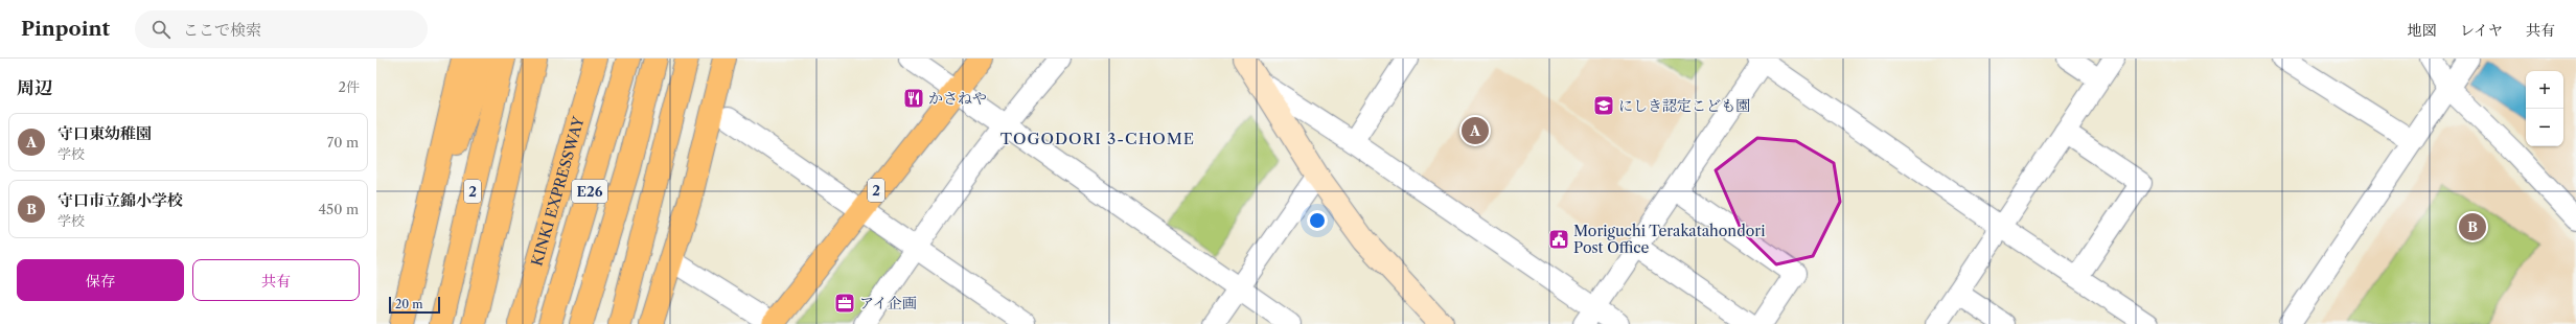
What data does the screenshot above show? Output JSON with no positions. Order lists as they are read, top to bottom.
{
  "streets": {
    "main road": ["2", "KINKI EXPRESSWAY", "E26"]
  },
  "districts": ["TOGODORI 3-CHOME"],
  "places": {
    "restaurant": ["かさねや"],
    "school or university": ["にしき認定こども園"],
    "public building": ["Moriguchi Terakatahondori Post Office"],
    "office": ["アイ企画"]
  },
  "scale_bar": "20 m",
  "page": {
    "header": "Pinpoint",
    "search": "ここで検索",
    "nav": ["地図", "レイヤ", "共有"],
    "heading": ["周辺", "2件"],
    "map_buttons": ["+", "−"],
    "list": [
      {
        "mark": "A",
        "name": "守口東幼稚園",
        "note": "学校",
        "value": "70 m"
      },
      {
        "mark": "B",
        "name": "守口市立錦小学校",
        "note": "学校",
        "value": "450 m"
      }
    ],
    "pins": ["A", "B"],
    "buttons": ["保存", "共有"],
    "scale": "20 m"
  }
}
